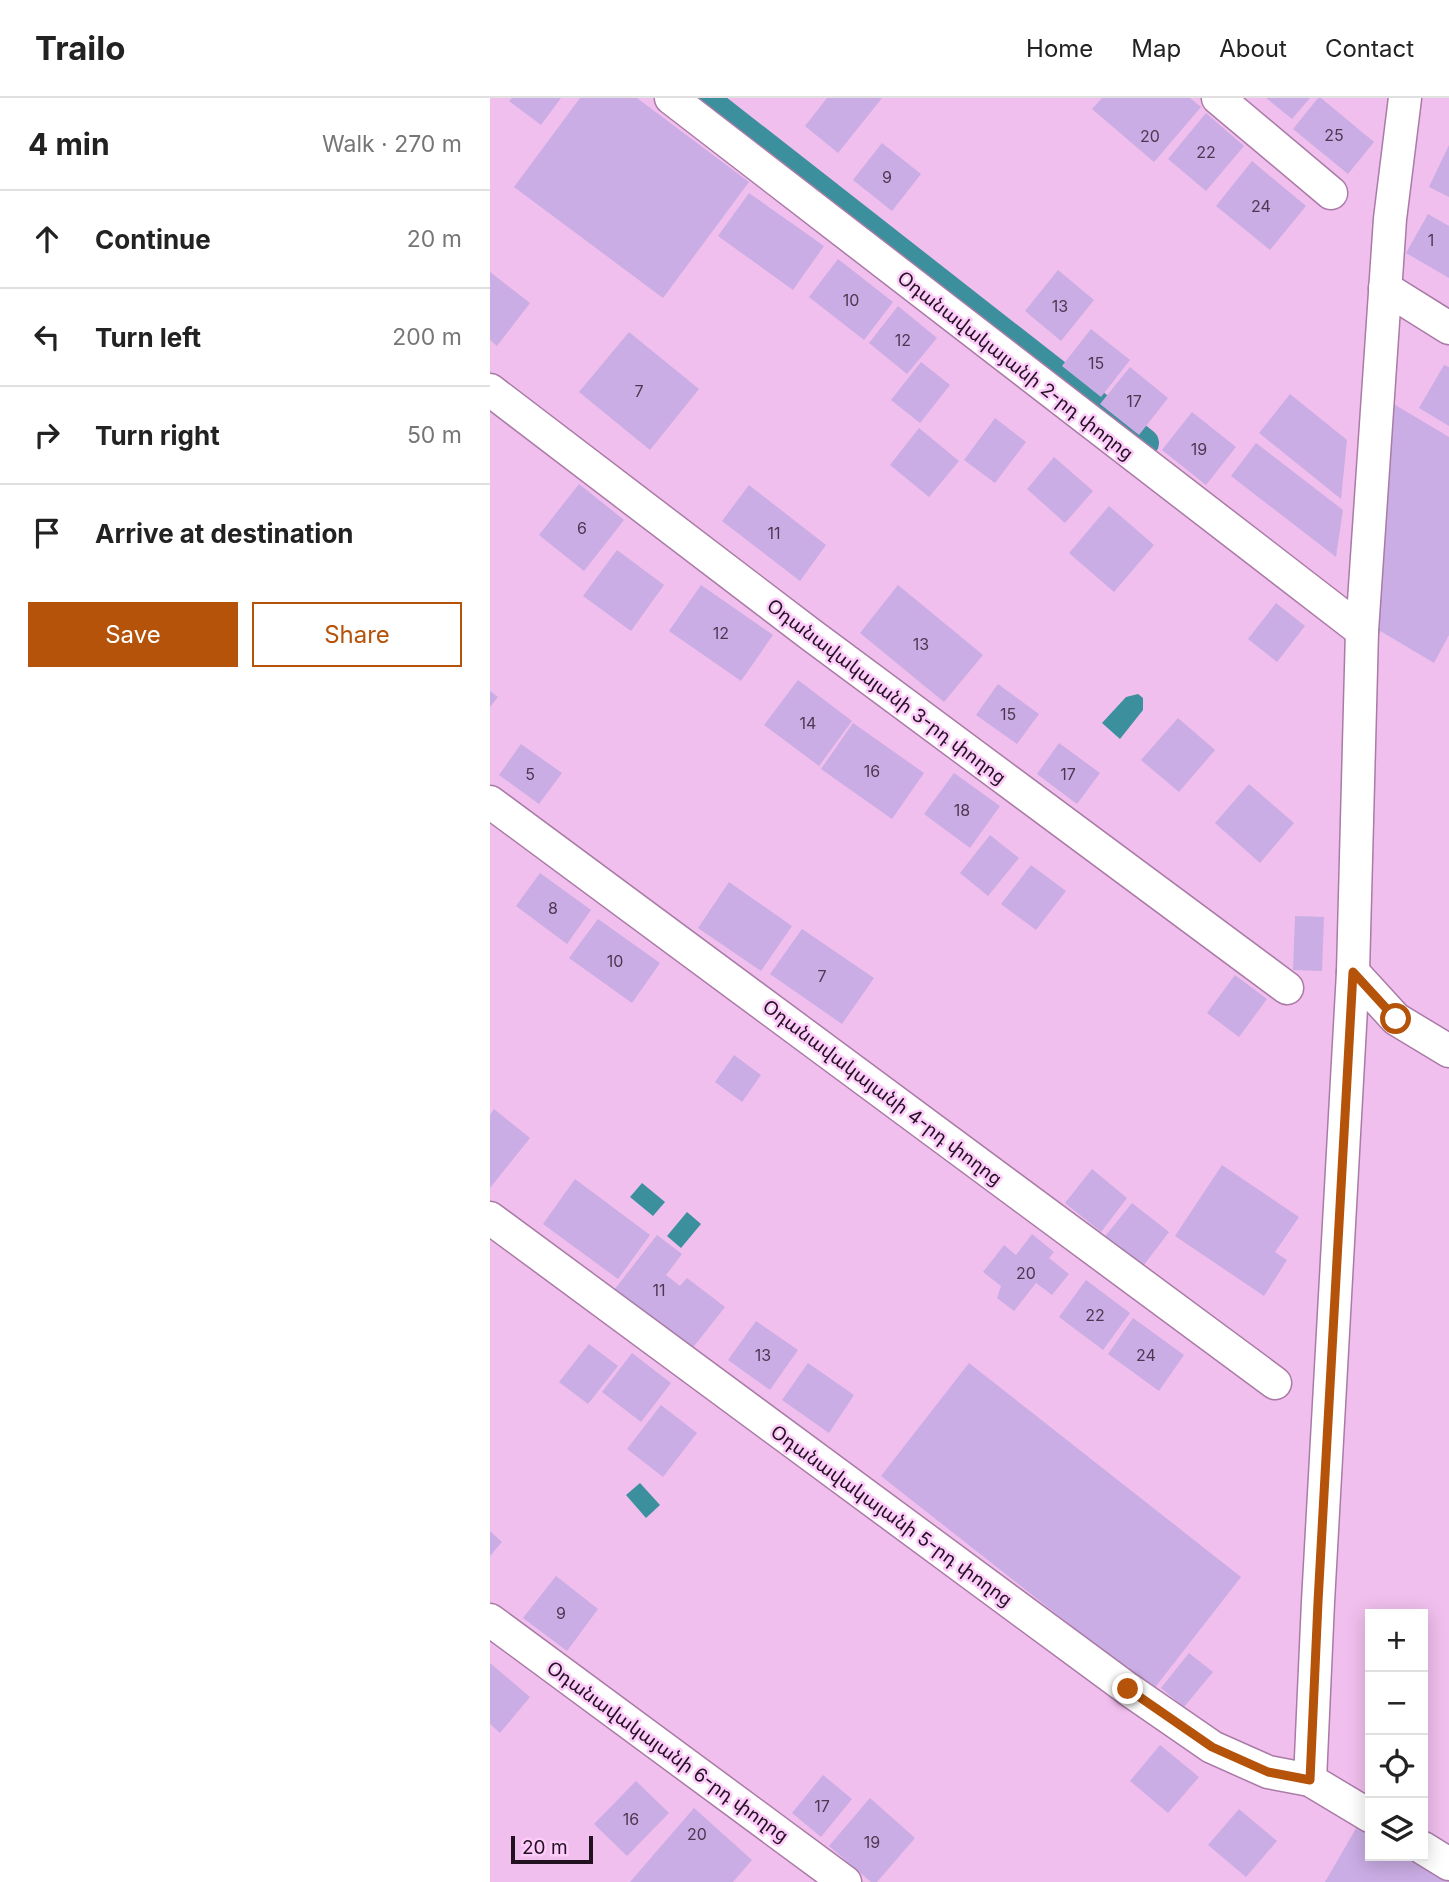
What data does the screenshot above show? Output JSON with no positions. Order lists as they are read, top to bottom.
{
  "streets": {
    "street": [
      "Օդանավակայանի 2-րդ փողոց",
      "Օդանավակայանի 3-րդ փողոց",
      "Օդանավակայանի 4-րդ փողոց",
      "Օդանավակայանի 5-րդ փողոց",
      "Օդանավակայանի 6-րդ փողոց"
    ]
  },
  "house_numbers": [
    "25",
    "20",
    "22",
    "9",
    "24",
    "1",
    "10",
    "13",
    "12",
    "15",
    "7",
    "17",
    "19",
    "6",
    "11",
    "12",
    "13",
    "15",
    "14",
    "16",
    "5",
    "17",
    "18",
    "8",
    "10",
    "7",
    "20",
    "11",
    "22",
    "13",
    "24",
    "9",
    "17",
    "16",
    "20",
    "19"
  ],
  "scale_bar": "20 m",
  "page": {
    "header": "Trailo",
    "nav": [
      "Home",
      "Map",
      "About",
      "Contact"
    ],
    "heading": ["4 min", "Walk · 270 m"],
    "list": [
      ["Continue", "20 m"],
      ["Turn left", "200 m"],
      ["Turn right", "50 m"],
      "Arrive at destination"
    ],
    "buttons": ["Save", "Share"],
    "map_buttons": ["+", "−"],
    "scale": "20 m"
  }
}
